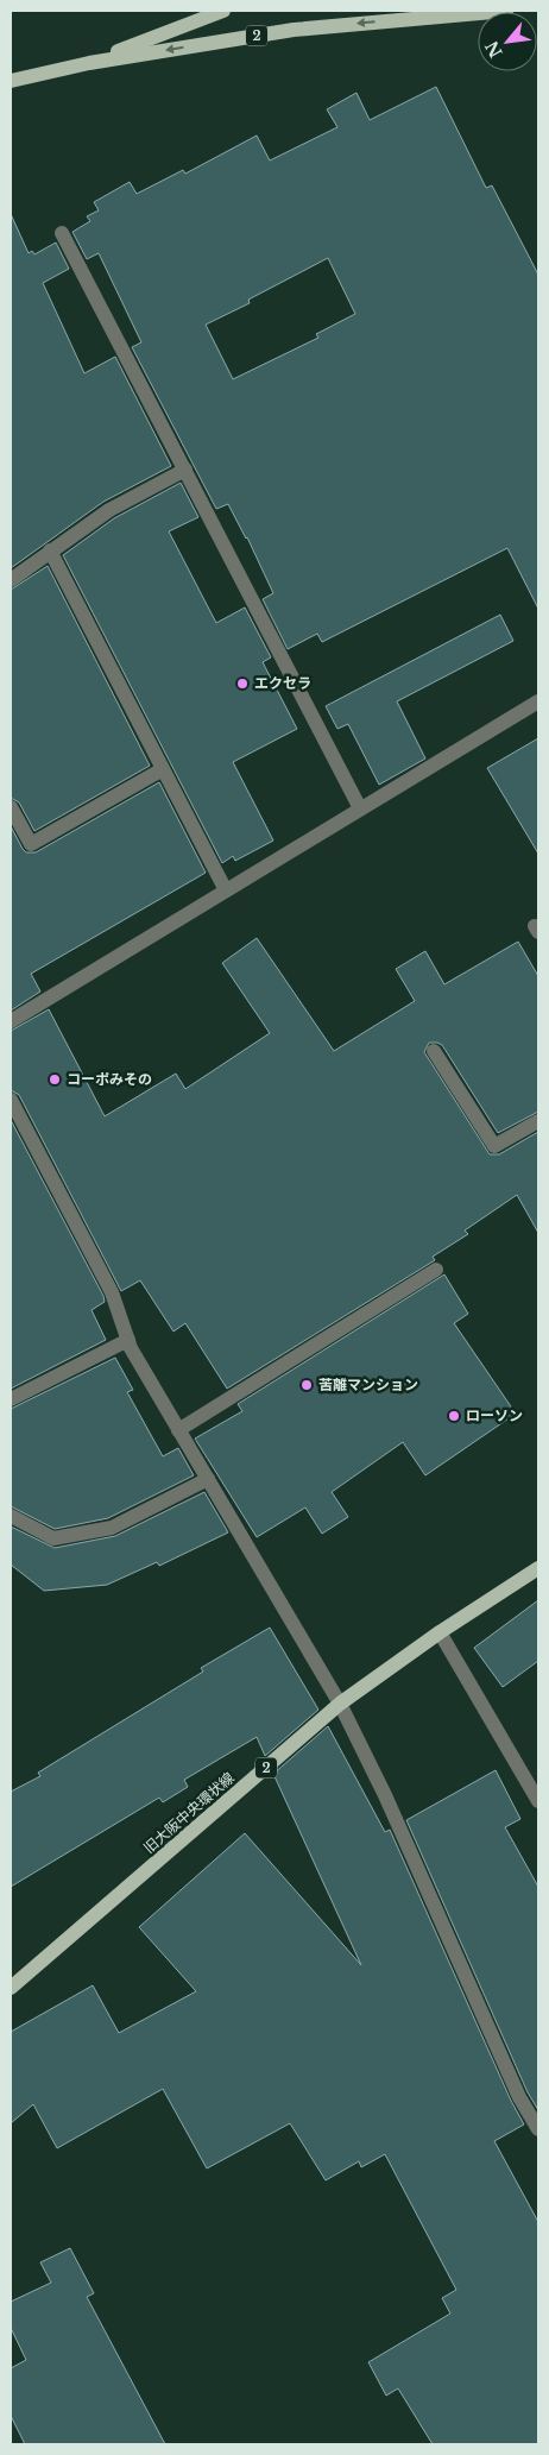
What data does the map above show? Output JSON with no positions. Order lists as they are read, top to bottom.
{
  "streets": {
    "main road": ["2", "旧大阪中央環状線"]
  },
  "places": [
    "エクセラ",
    "コーポみその",
    "苦離マンション",
    "ローソン"
  ],
  "north": "bottom left"
}
